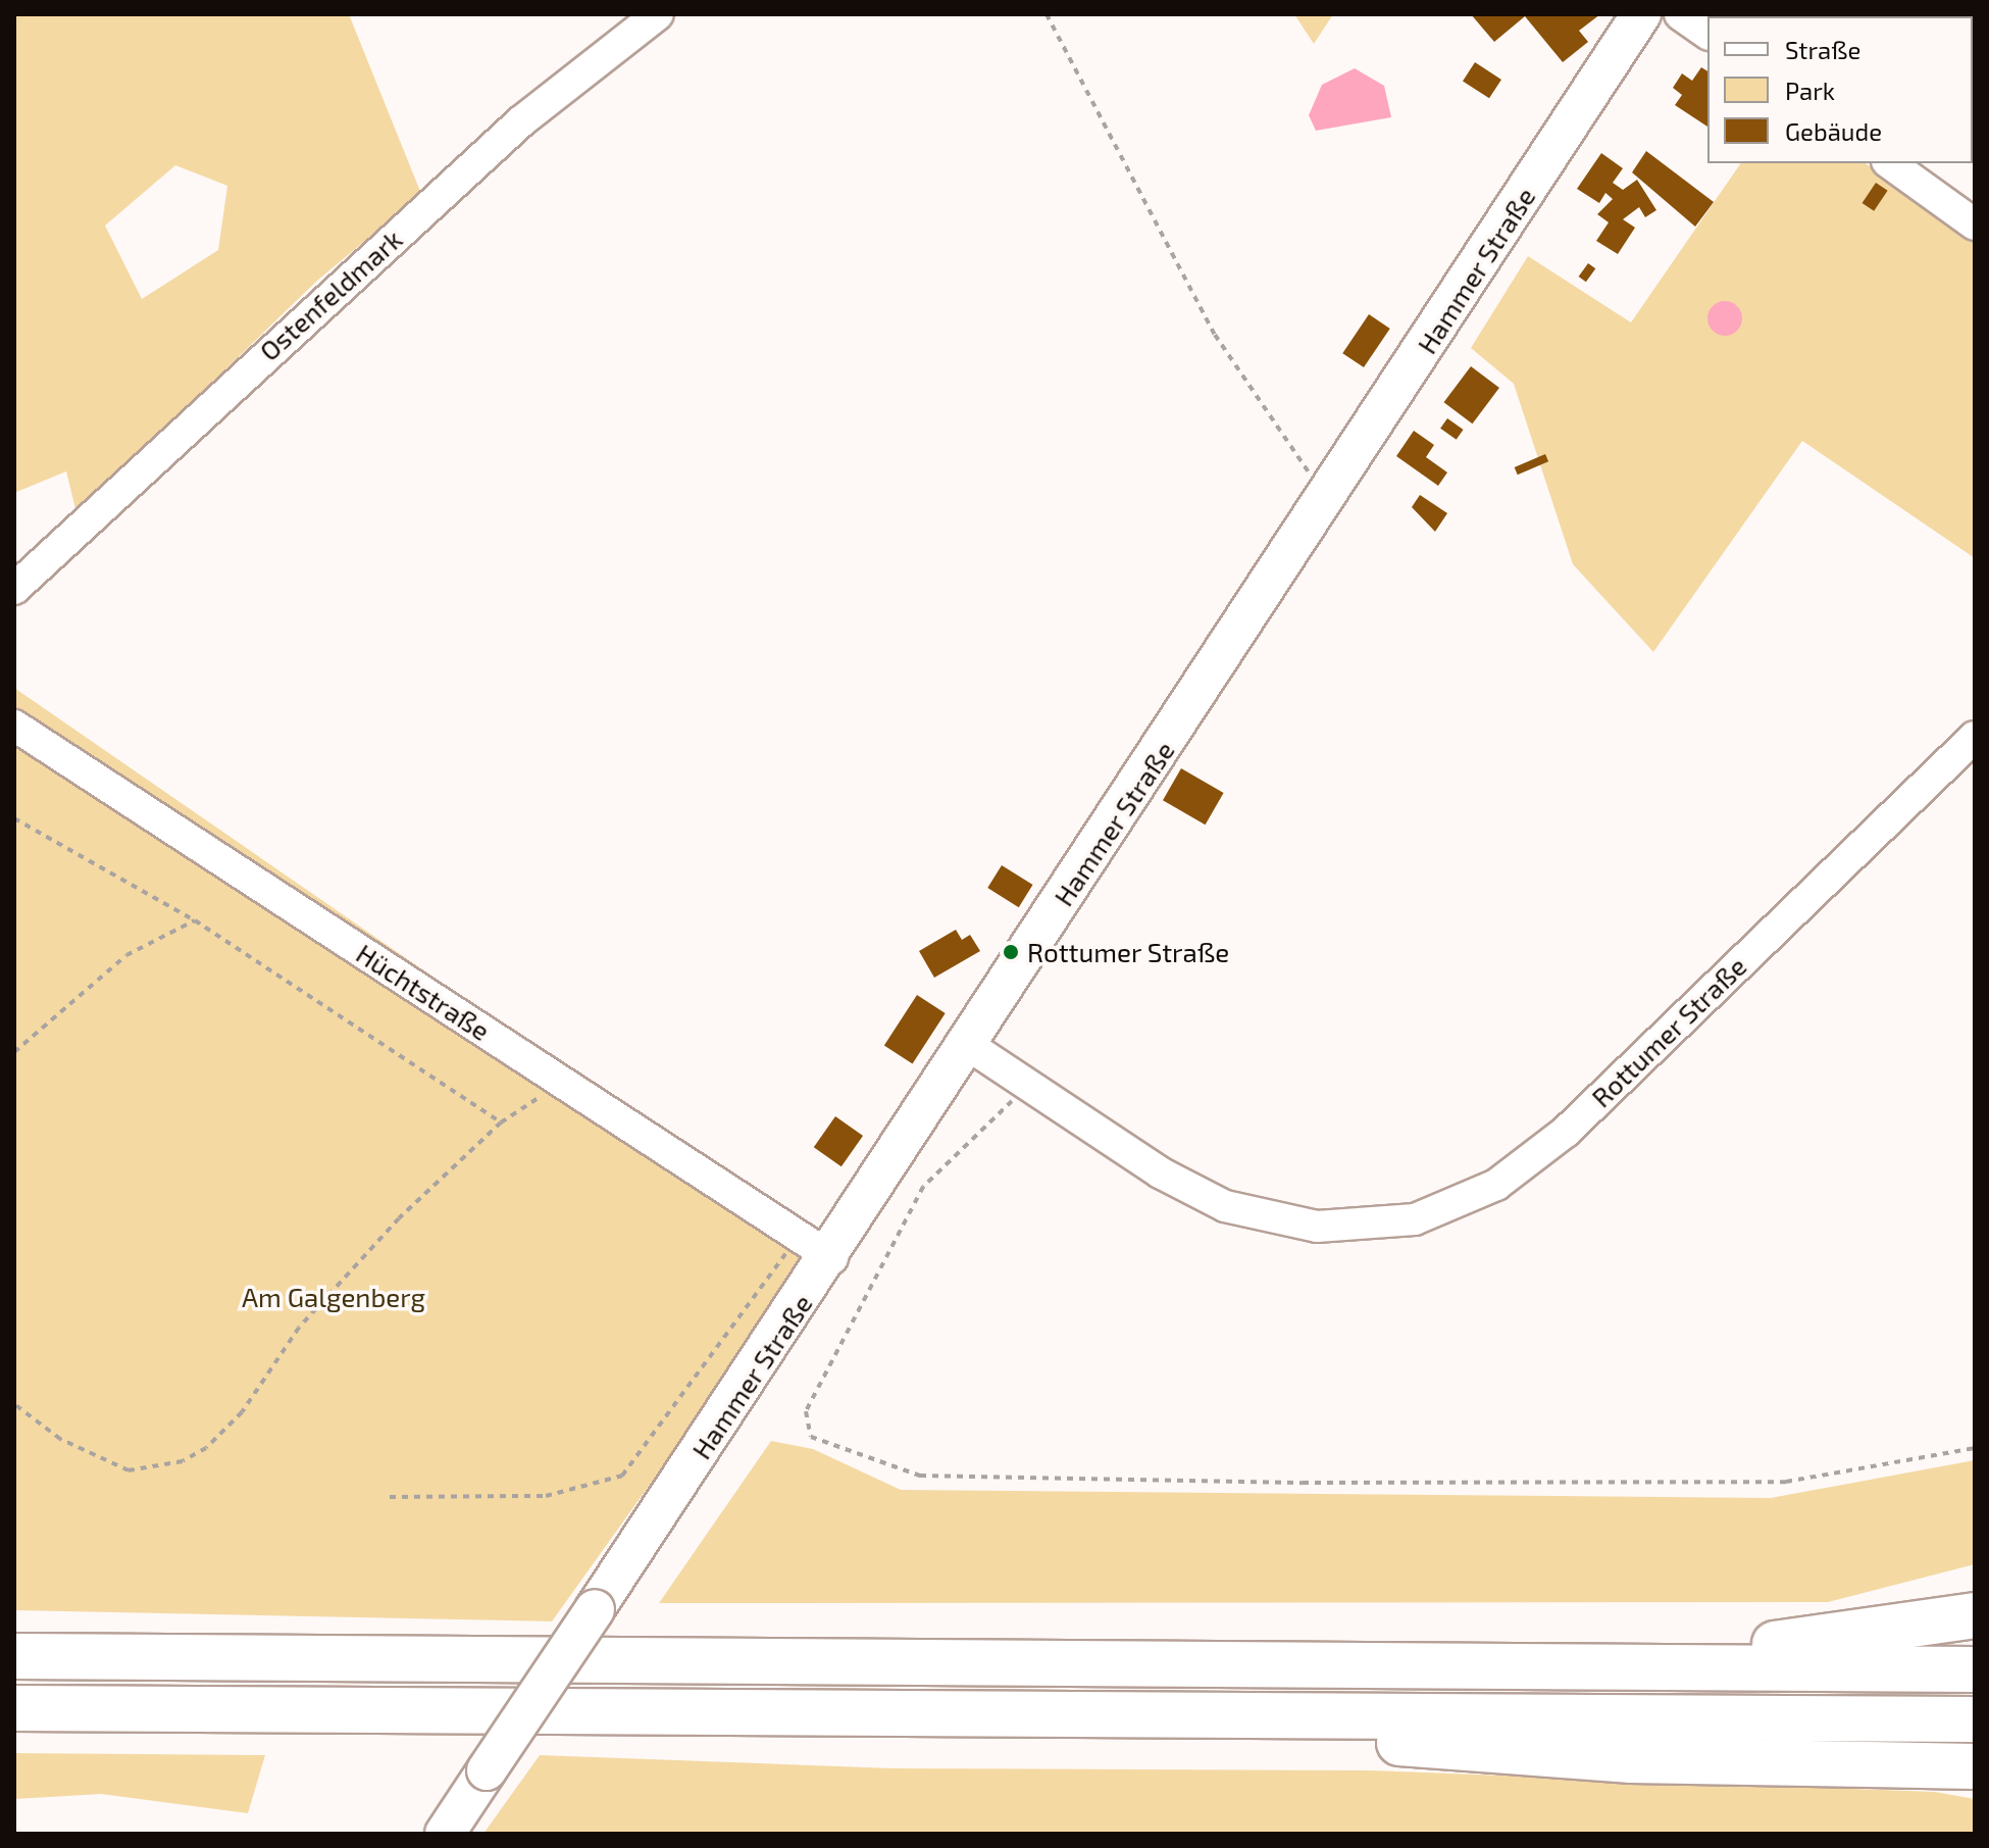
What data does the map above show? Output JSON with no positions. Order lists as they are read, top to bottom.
{
  "streets": {
    "main road": ["Hammer Straße"],
    "street": ["Ostenfeldmark", "Hüchtstraße", "Rottumer Straße"]
  },
  "crossings": [
    ["Hammer Straße", "Hüchtstraße"],
    ["Hammer Straße", "Rottumer Straße"]
  ],
  "parks": ["Am Galgenberg"],
  "places": ["Rottumer Straße"],
  "legend": ["Straße", "Park", "Gebäude"]
}
